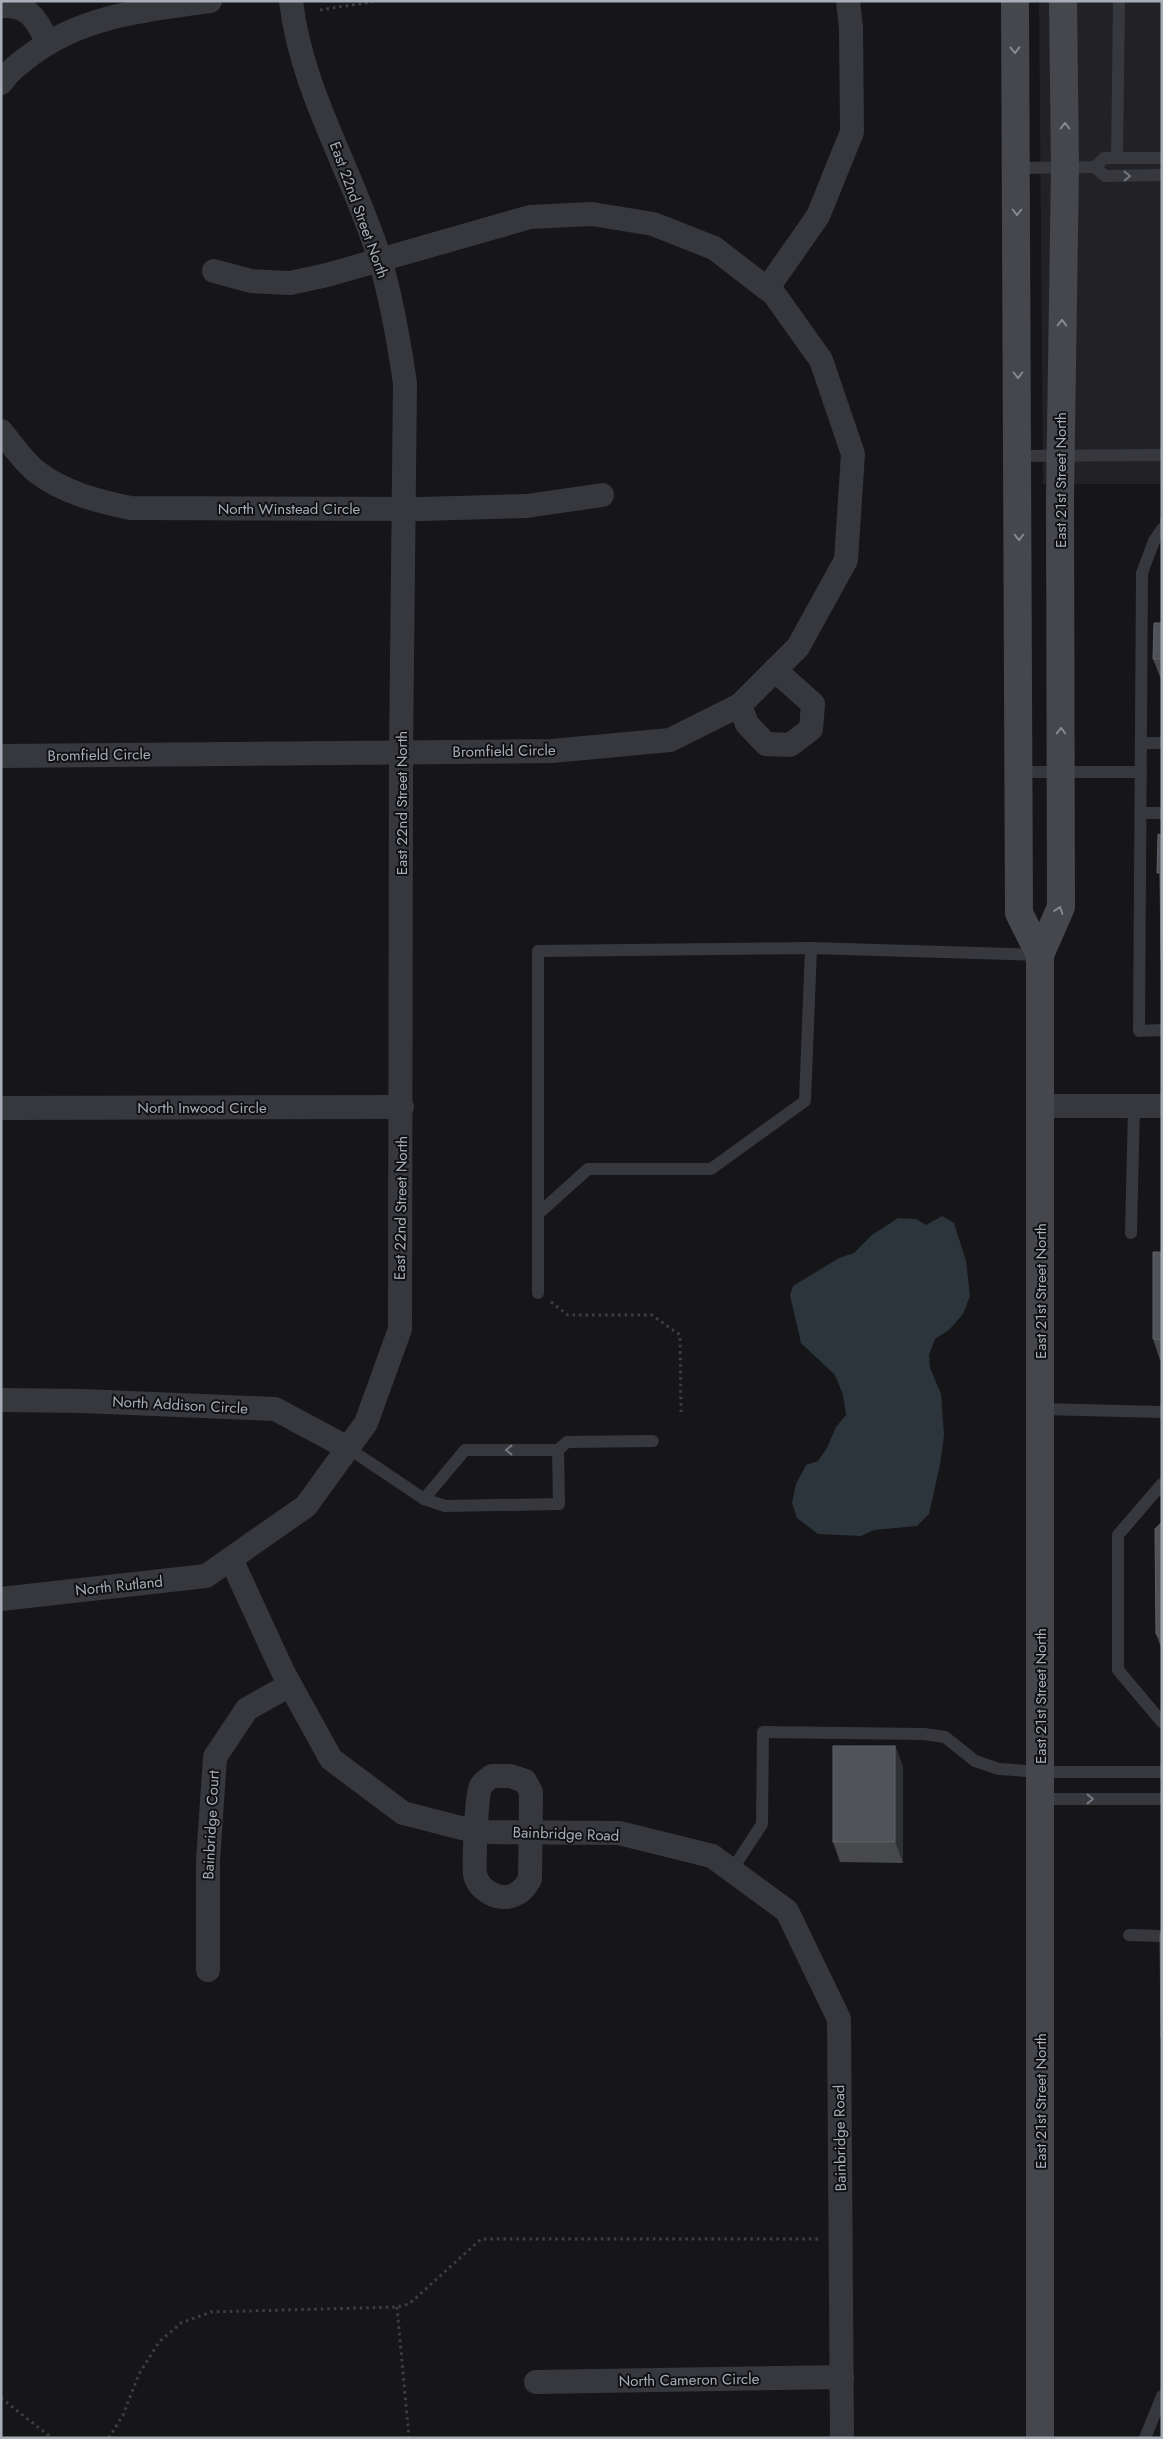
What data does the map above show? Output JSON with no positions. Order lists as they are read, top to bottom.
{
  "streets": {
    "main road": ["East 21st Street North"],
    "street": [
      "East 22nd Street North",
      "North Winstead Circle",
      "Bromfield Circle",
      "North Inwood Circle",
      "North Addison Circle",
      "North Rutland",
      "Bainbridge Court",
      "Bainbridge Road",
      "North Cameron Circle"
    ]
  },
  "crossings": [
    ["East 22nd Street North", "North Winstead Circle"],
    ["East 22nd Street North", "Bromfield Circle"],
    ["East 22nd Street North", "North Inwood Circle"],
    ["East 22nd Street North", "North Addison Circle"],
    ["East 22nd Street North", "North Rutland"],
    ["East 22nd Street North", "Bainbridge Road"],
    ["North Rutland", "Bainbridge Road"],
    ["Bainbridge Court", "Bainbridge Road"],
    ["Bainbridge Road", "North Cameron Circle"]
  ]
}
